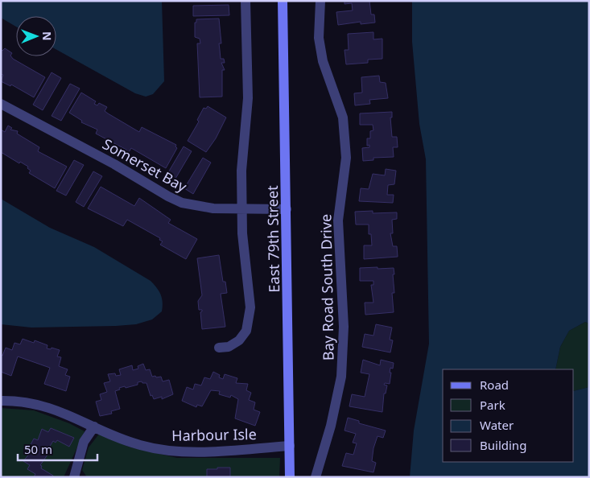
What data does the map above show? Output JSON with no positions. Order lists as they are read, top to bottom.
{
  "streets": {
    "street": [
      "Somerset Bay",
      "East 79th Street",
      "Bay Road South Drive",
      "Harbour Isle"
    ]
  },
  "crossings": [
    ["Somerset Bay", "East 79th Street"],
    ["East 79th Street", "Harbour Isle"]
  ],
  "legend": [
    "Road",
    "Park",
    "Water",
    "Building"
  ],
  "scale_bar": "50 m",
  "north": "right"
}
